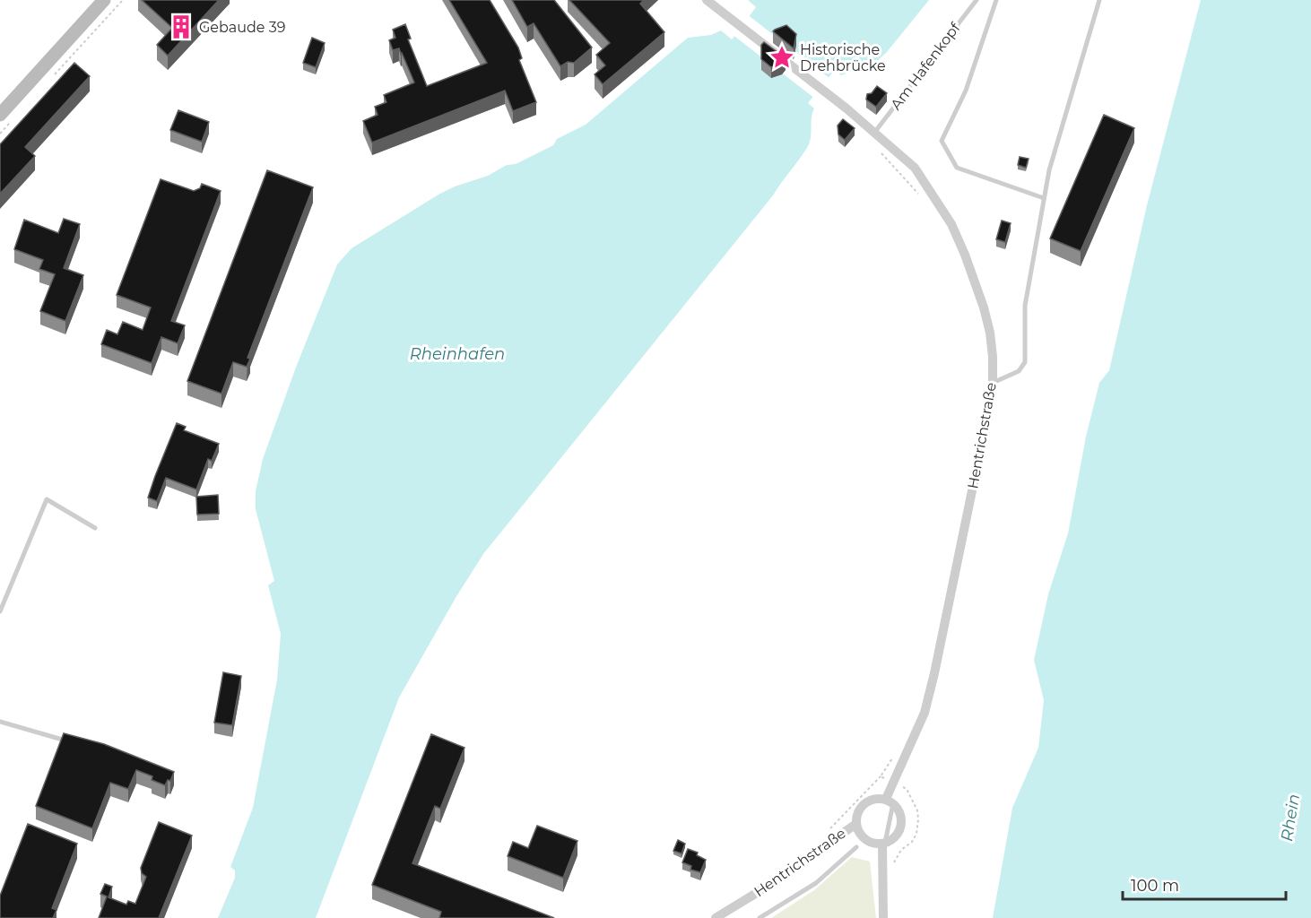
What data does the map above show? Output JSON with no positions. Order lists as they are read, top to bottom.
{
  "streets": {
    "street": ["Hentrichstraße"],
    "lane": ["Am Hafenkopf"]
  },
  "crossings": [
    ["Am Hafenkopf", "Hentrichstraße"]
  ],
  "water": ["Rheinhafen", "Rhein"],
  "places": {
    "building": ["Gebaude 39"],
    "place": ["Historische Drehbrücke"]
  },
  "scale_bar": "100 m"
}
